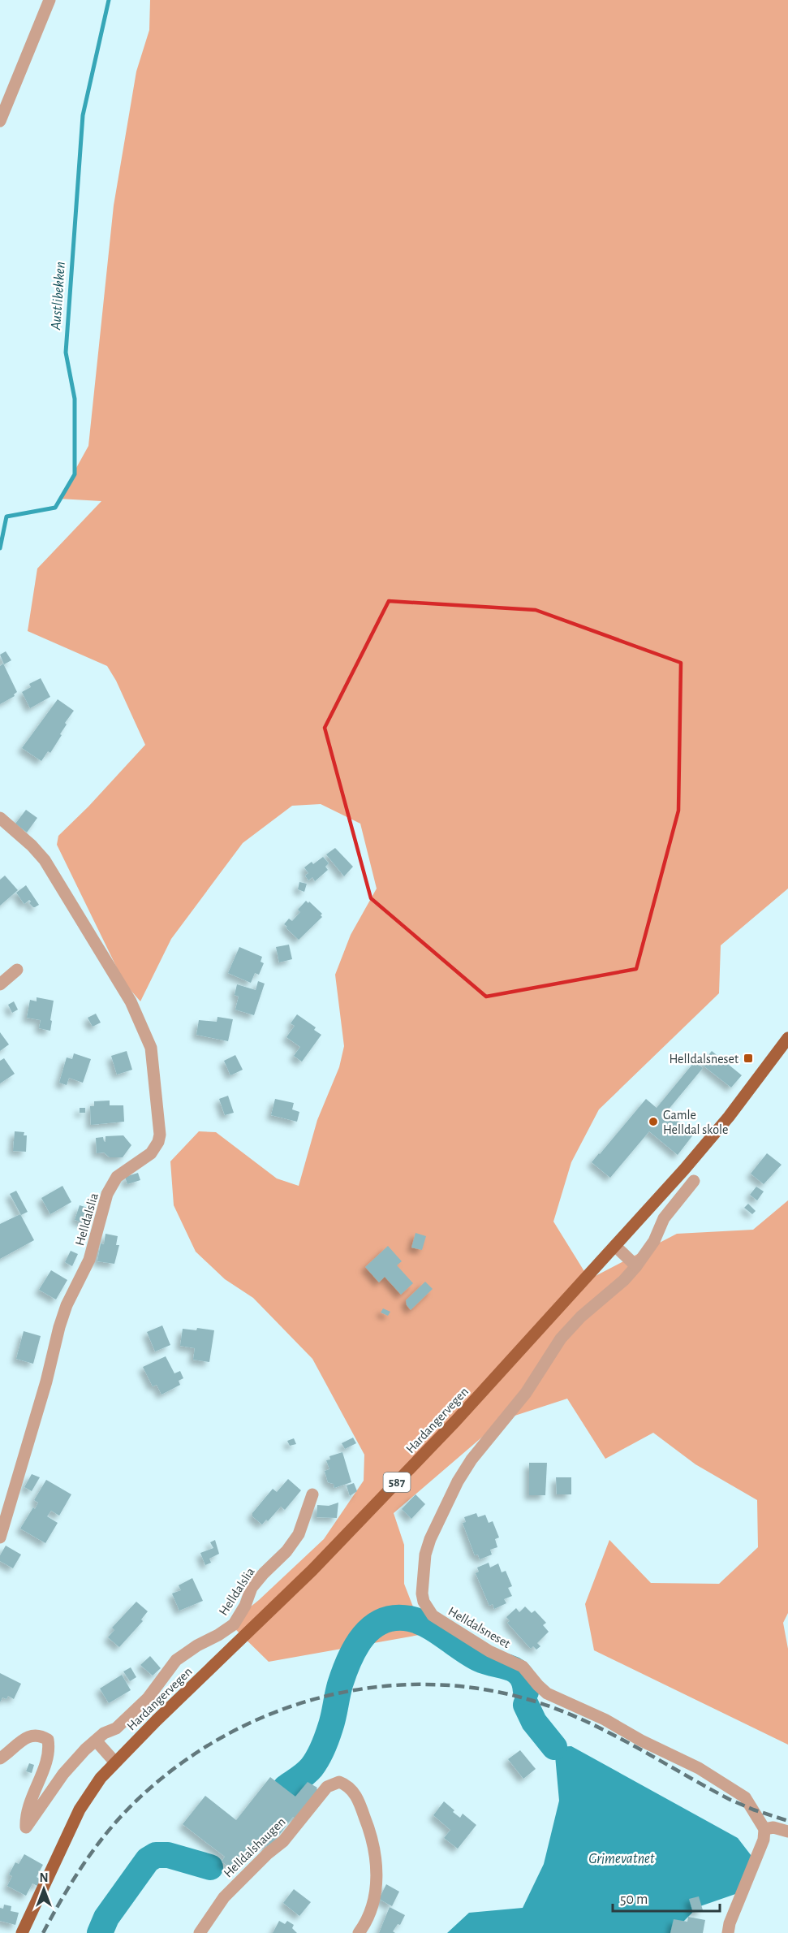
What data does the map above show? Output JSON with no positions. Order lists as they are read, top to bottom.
{
  "streets": {
    "main road": ["Hardangervegen", "587"],
    "street": ["Helldalslia", "Helldalsneset", "Helldalshaugen"]
  },
  "water": ["Austlibekken", "Grimevatnet"],
  "places": {
    "transit": ["Helldalsneset"],
    "other": ["Gamle Helldal skole"]
  },
  "scale_bar": "50 m",
  "north": "top"
}
